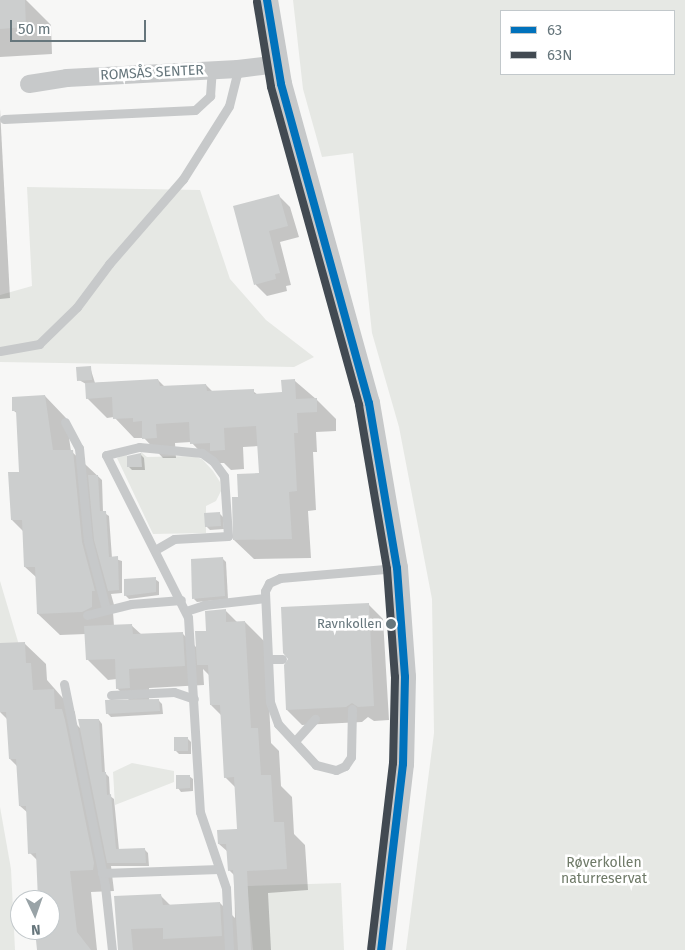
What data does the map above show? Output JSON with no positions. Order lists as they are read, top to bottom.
{
  "streets": {
    "street": ["ROMSÅS SENTER"]
  },
  "parks": ["Røverkollen naturreservat"],
  "places": ["Ravnkollen"],
  "lines": ["transit line 63", "transit line 63N"],
  "legend": ["63", "63N"],
  "scale_bar": "50 m",
  "north": "bottom"
}
